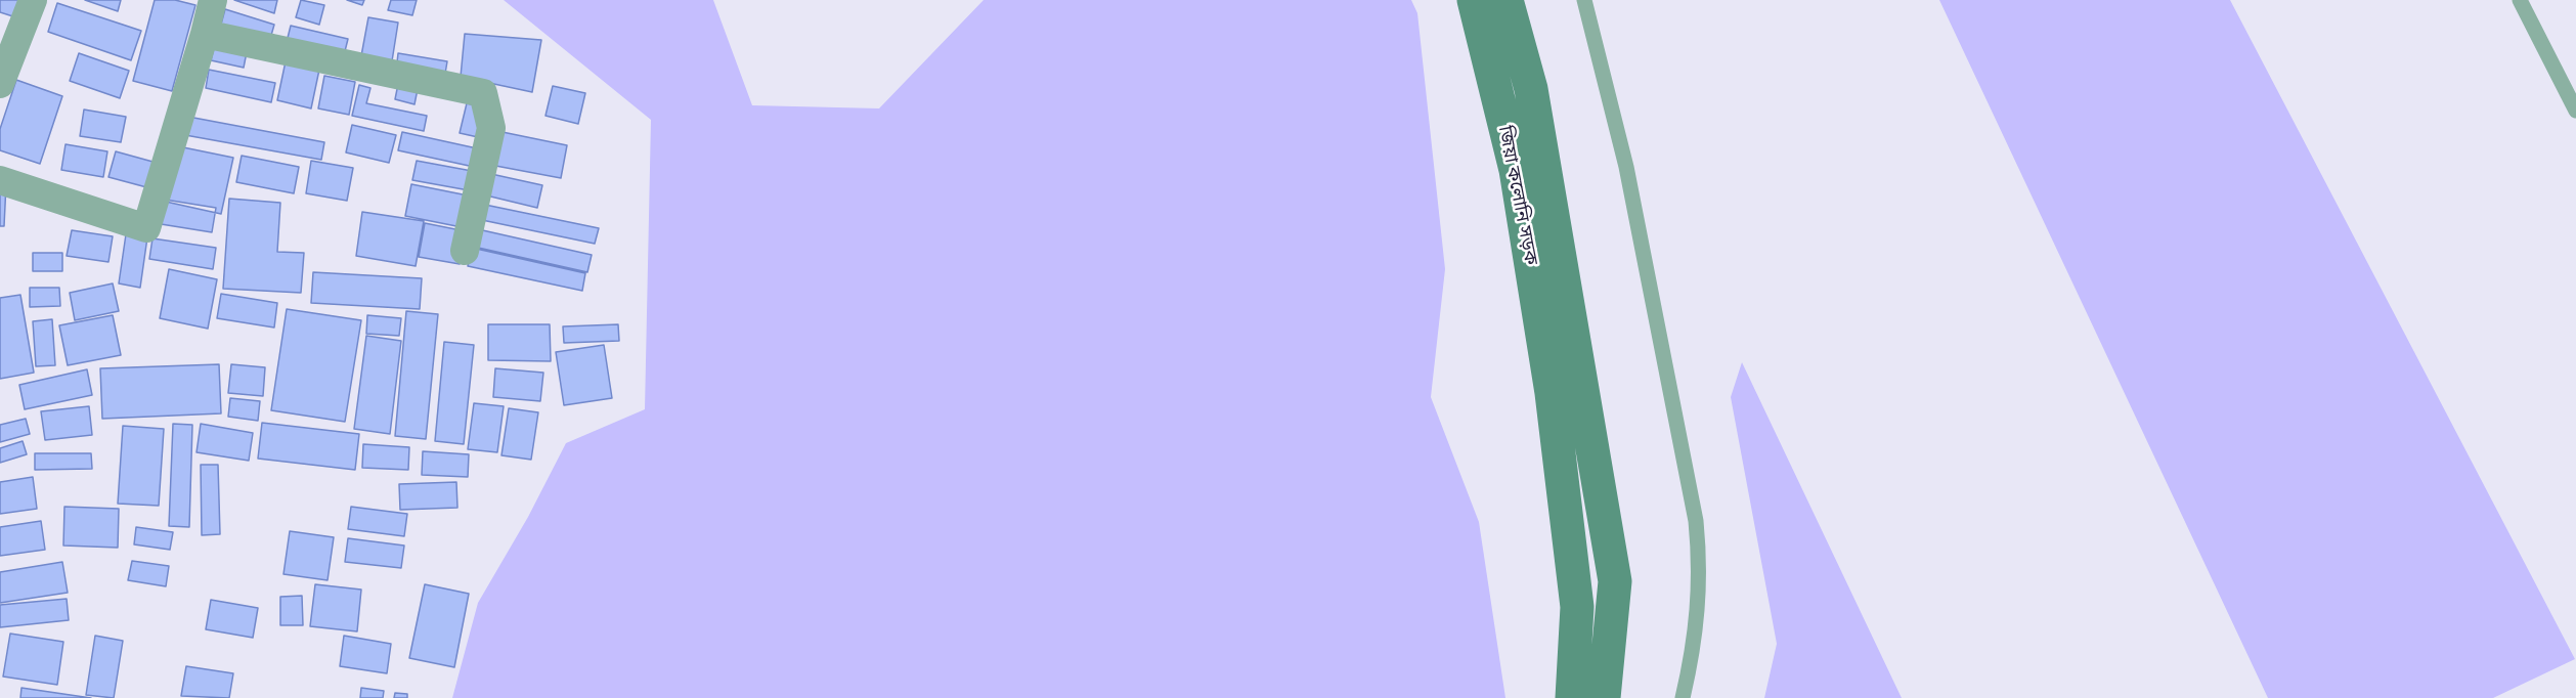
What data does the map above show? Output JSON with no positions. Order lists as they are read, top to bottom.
{
  "streets": {
    "main road": ["জিয়া কলোনি সড়ক"]
  }
}
